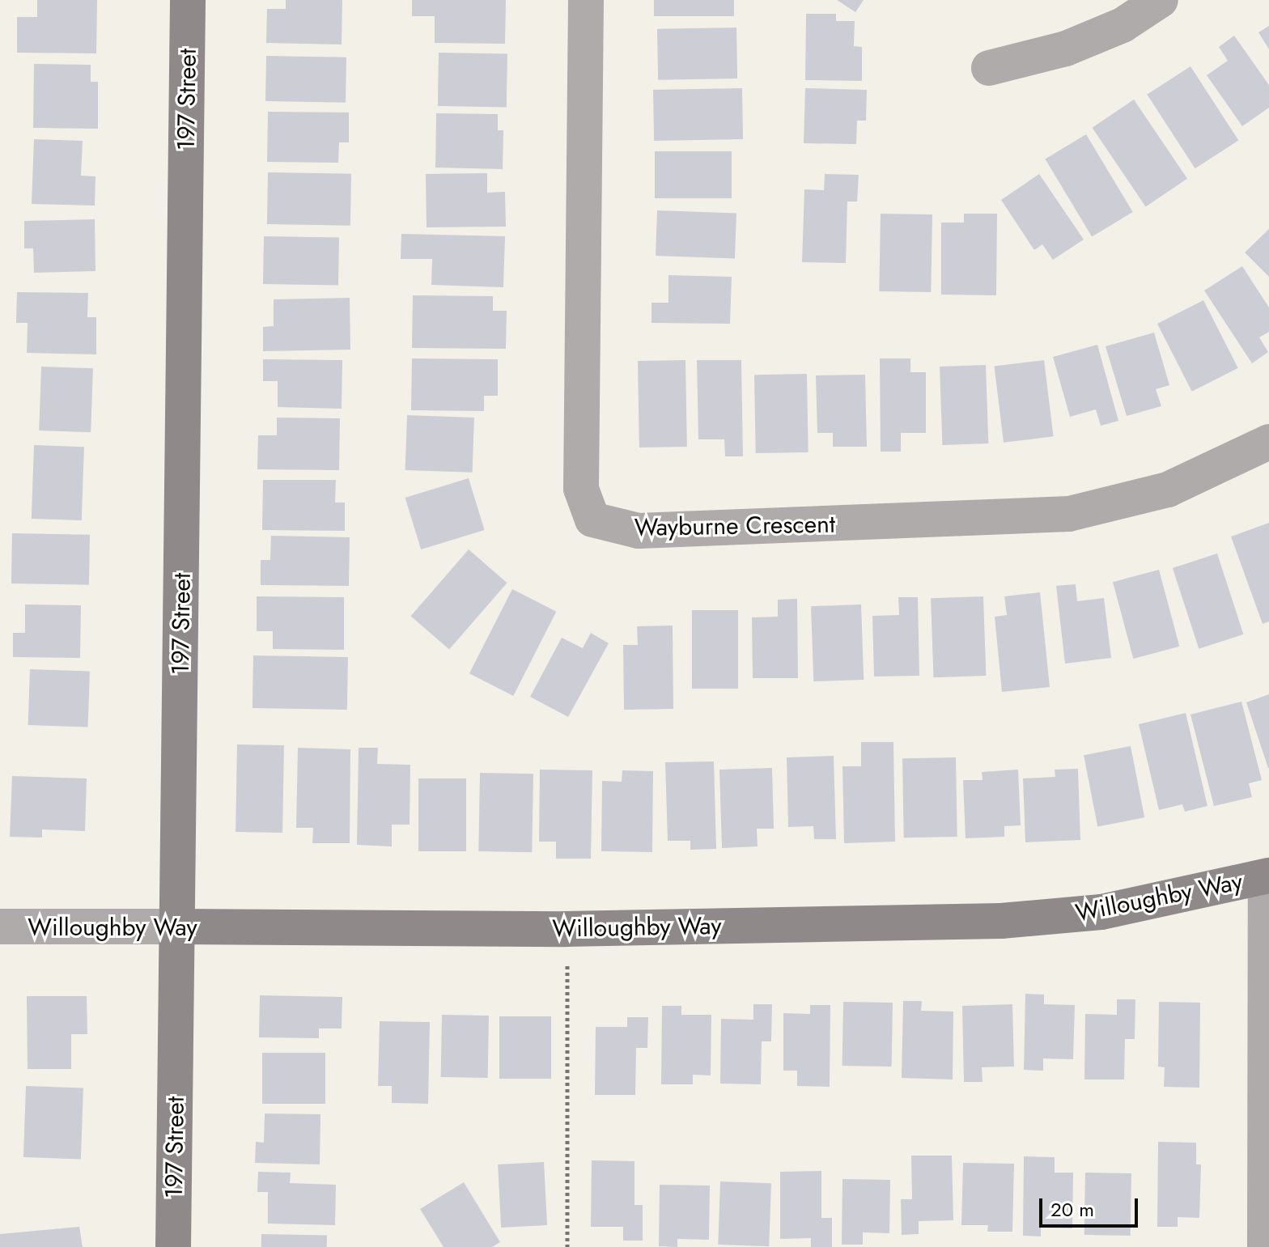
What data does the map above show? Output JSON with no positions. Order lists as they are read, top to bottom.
{
  "streets": {
    "street": ["197 Street", "Wayburne Crescent", "Willoughby Way"]
  },
  "crossings": [
    ["197 Street", "Willoughby Way"]
  ],
  "scale_bar": "20 m"
}
